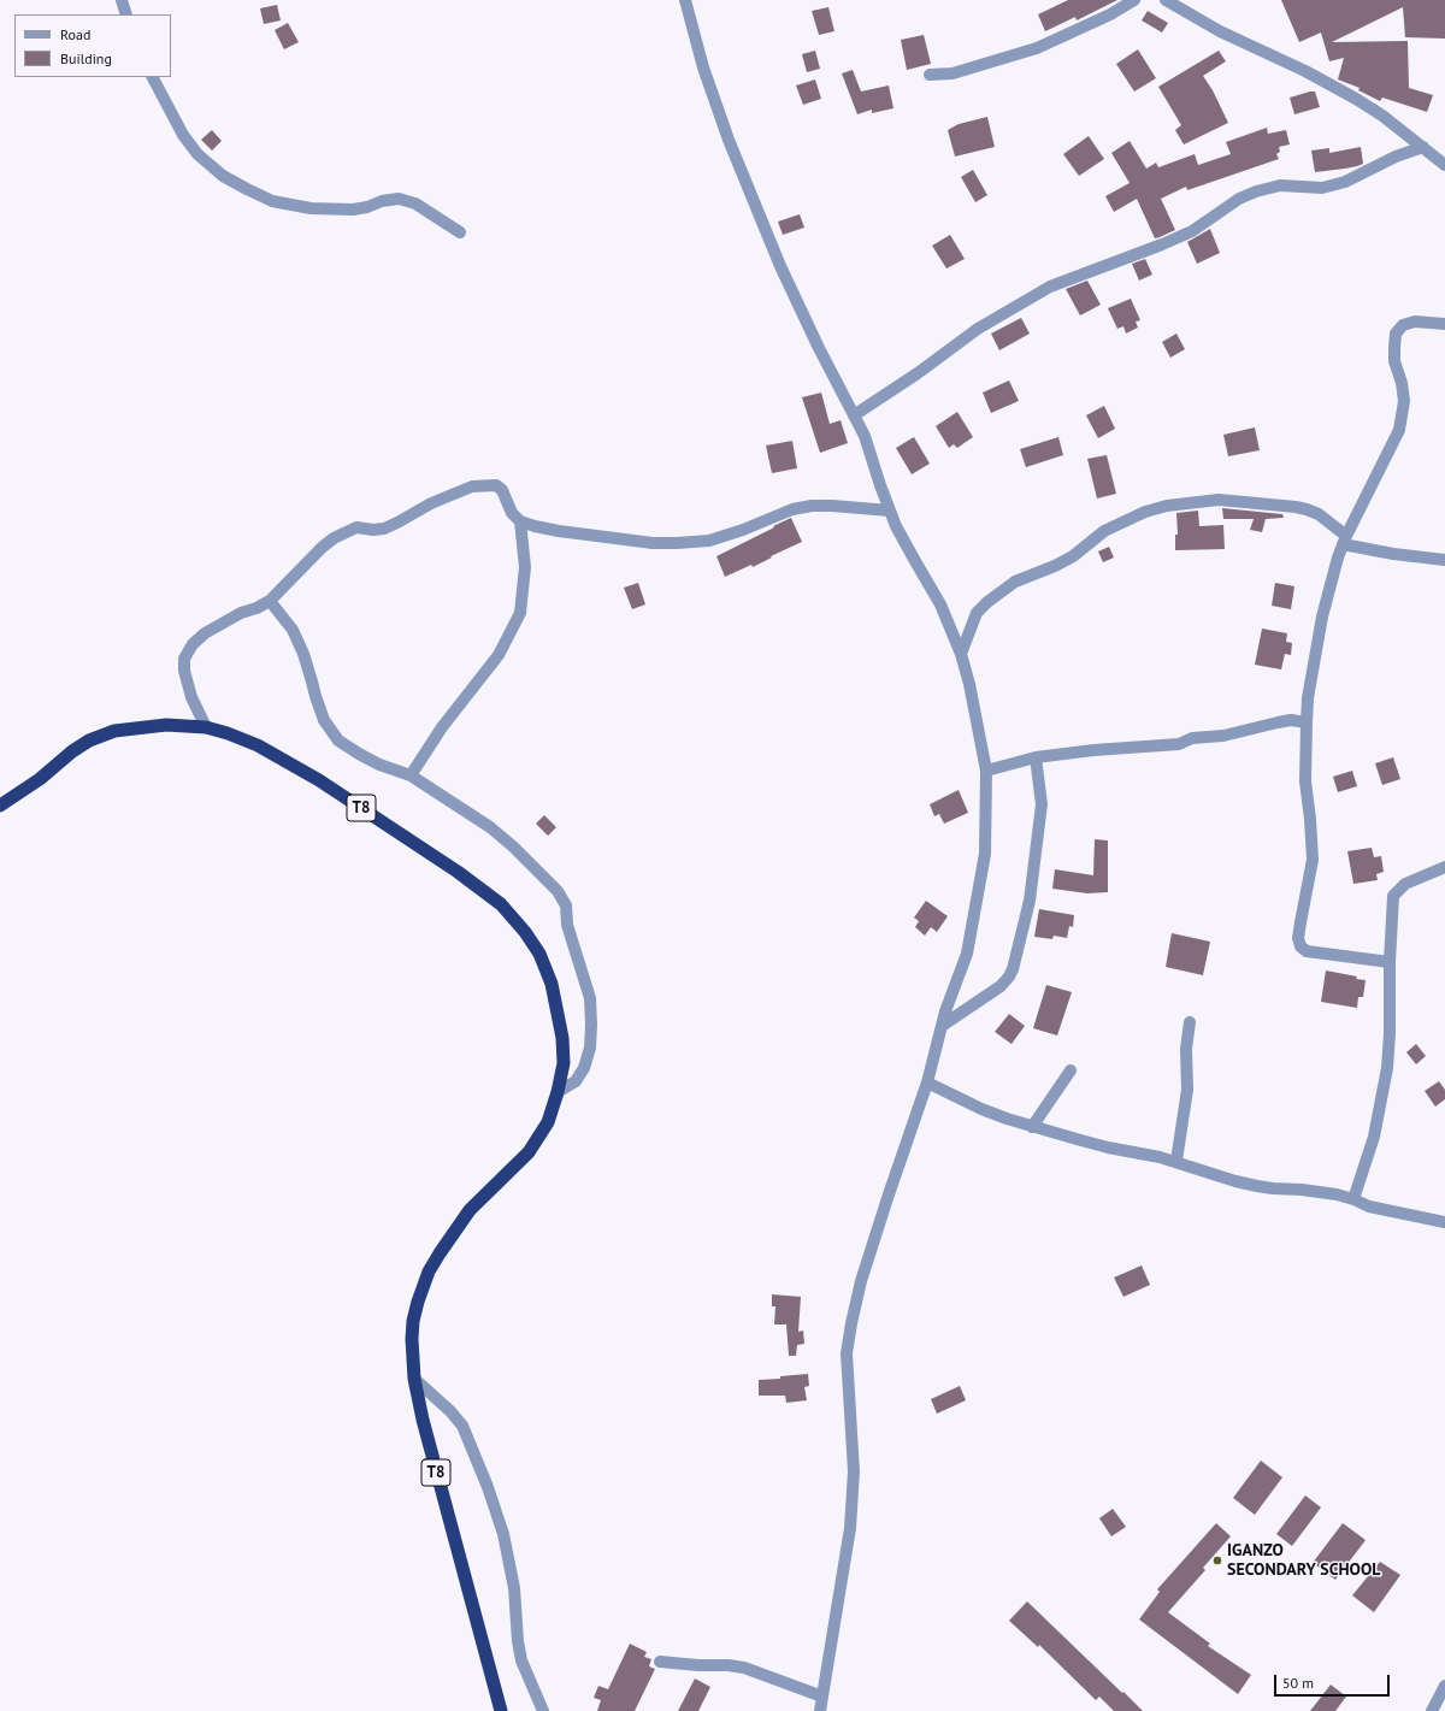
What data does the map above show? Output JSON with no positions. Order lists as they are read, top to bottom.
{
  "streets": {
    "highway": ["T8"]
  },
  "places": ["IGANZO SECONDARY SCHOOL"],
  "legend": ["Road", "Building"],
  "scale_bar": "50 m"
}
